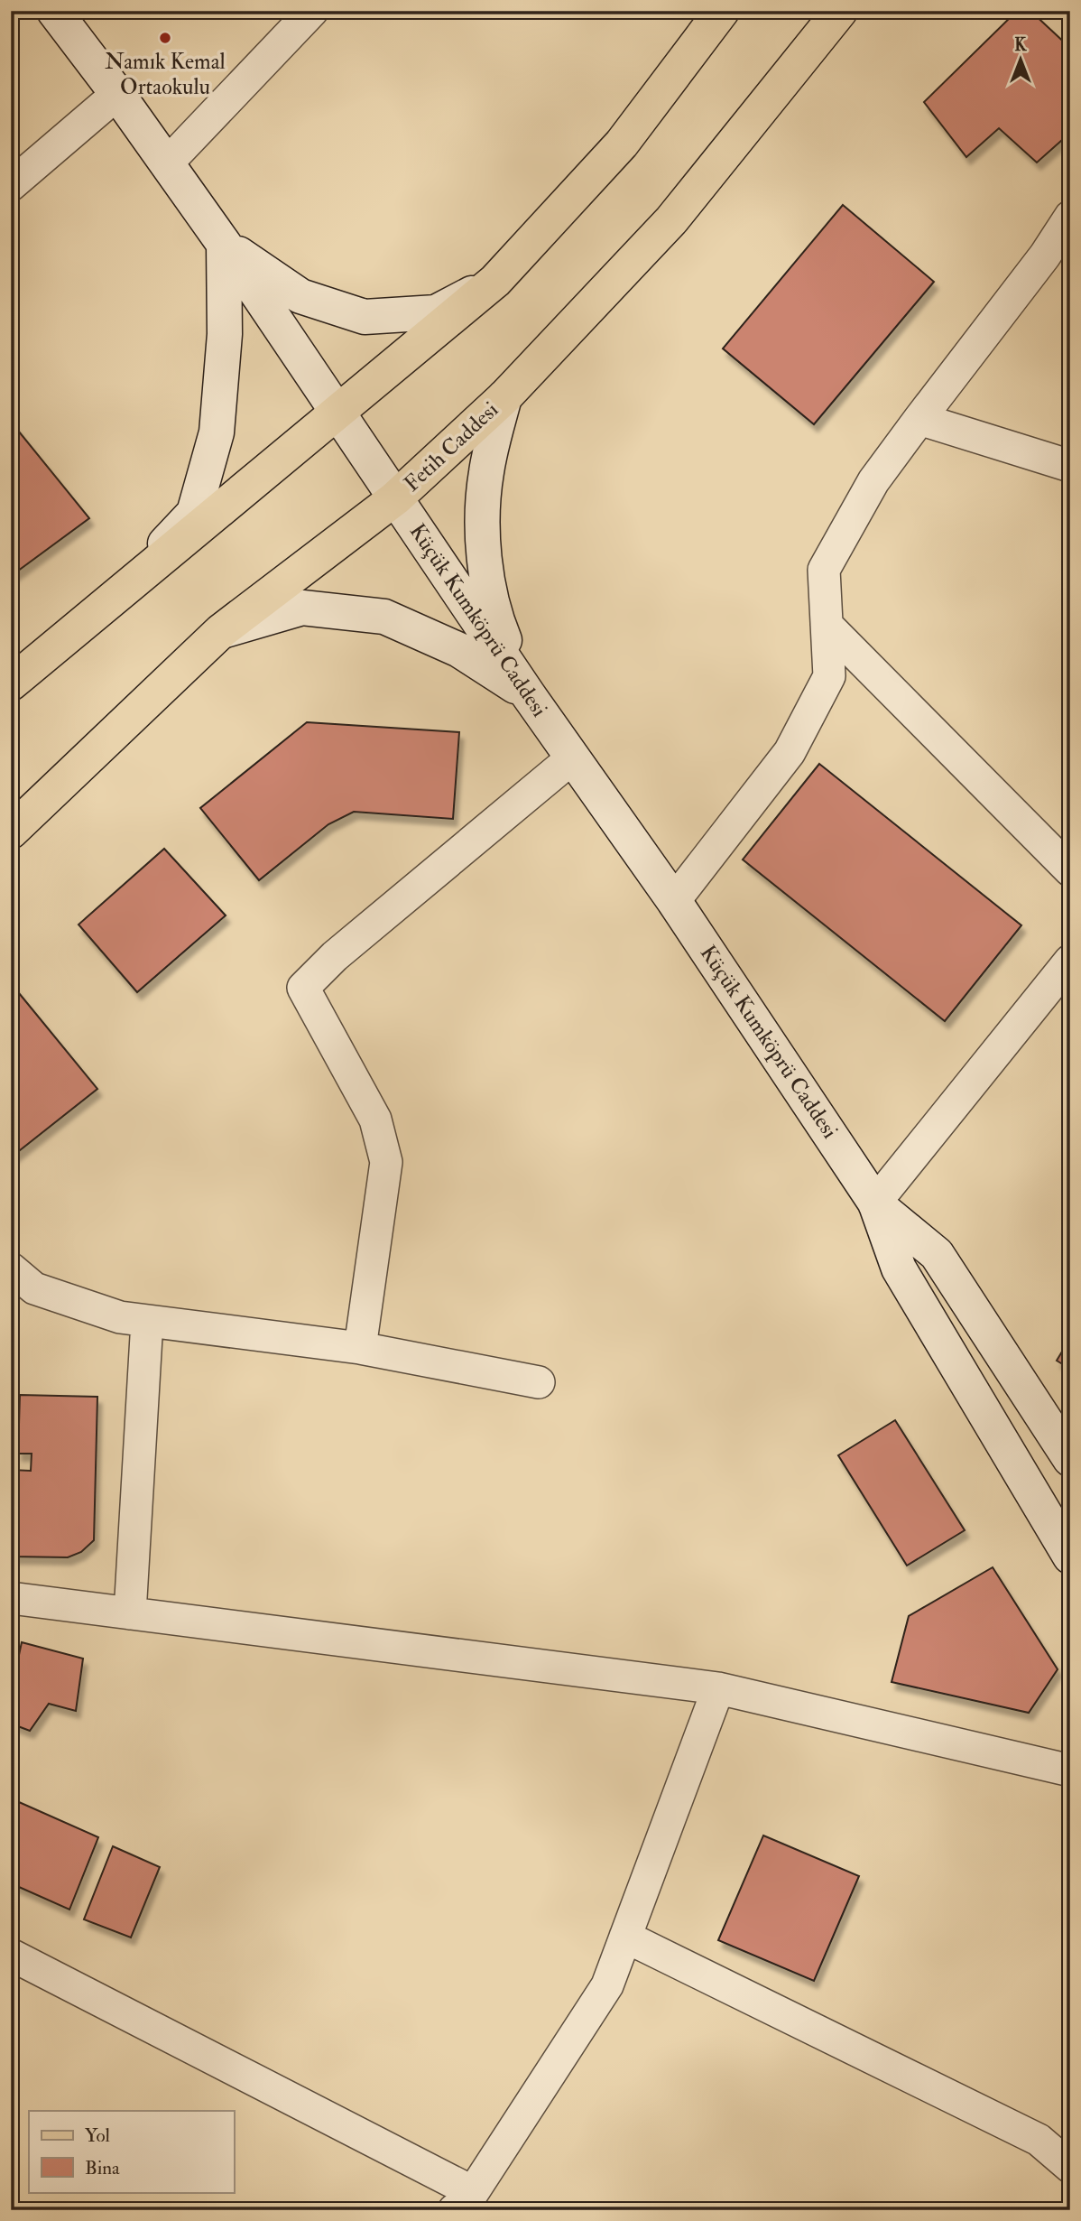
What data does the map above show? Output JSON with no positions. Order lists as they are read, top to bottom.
{
  "streets": {
    "main road": ["Fetih Caddesi"],
    "street": ["Küçük Kumköprü Caddesi"]
  },
  "crossings": [
    ["Fetih Caddesi", "Küçük Kumköprü Caddesi"]
  ],
  "places": ["Namık Kemal Ortaokulu"],
  "legend": ["Yol", "Bina"],
  "north": "top"
}
